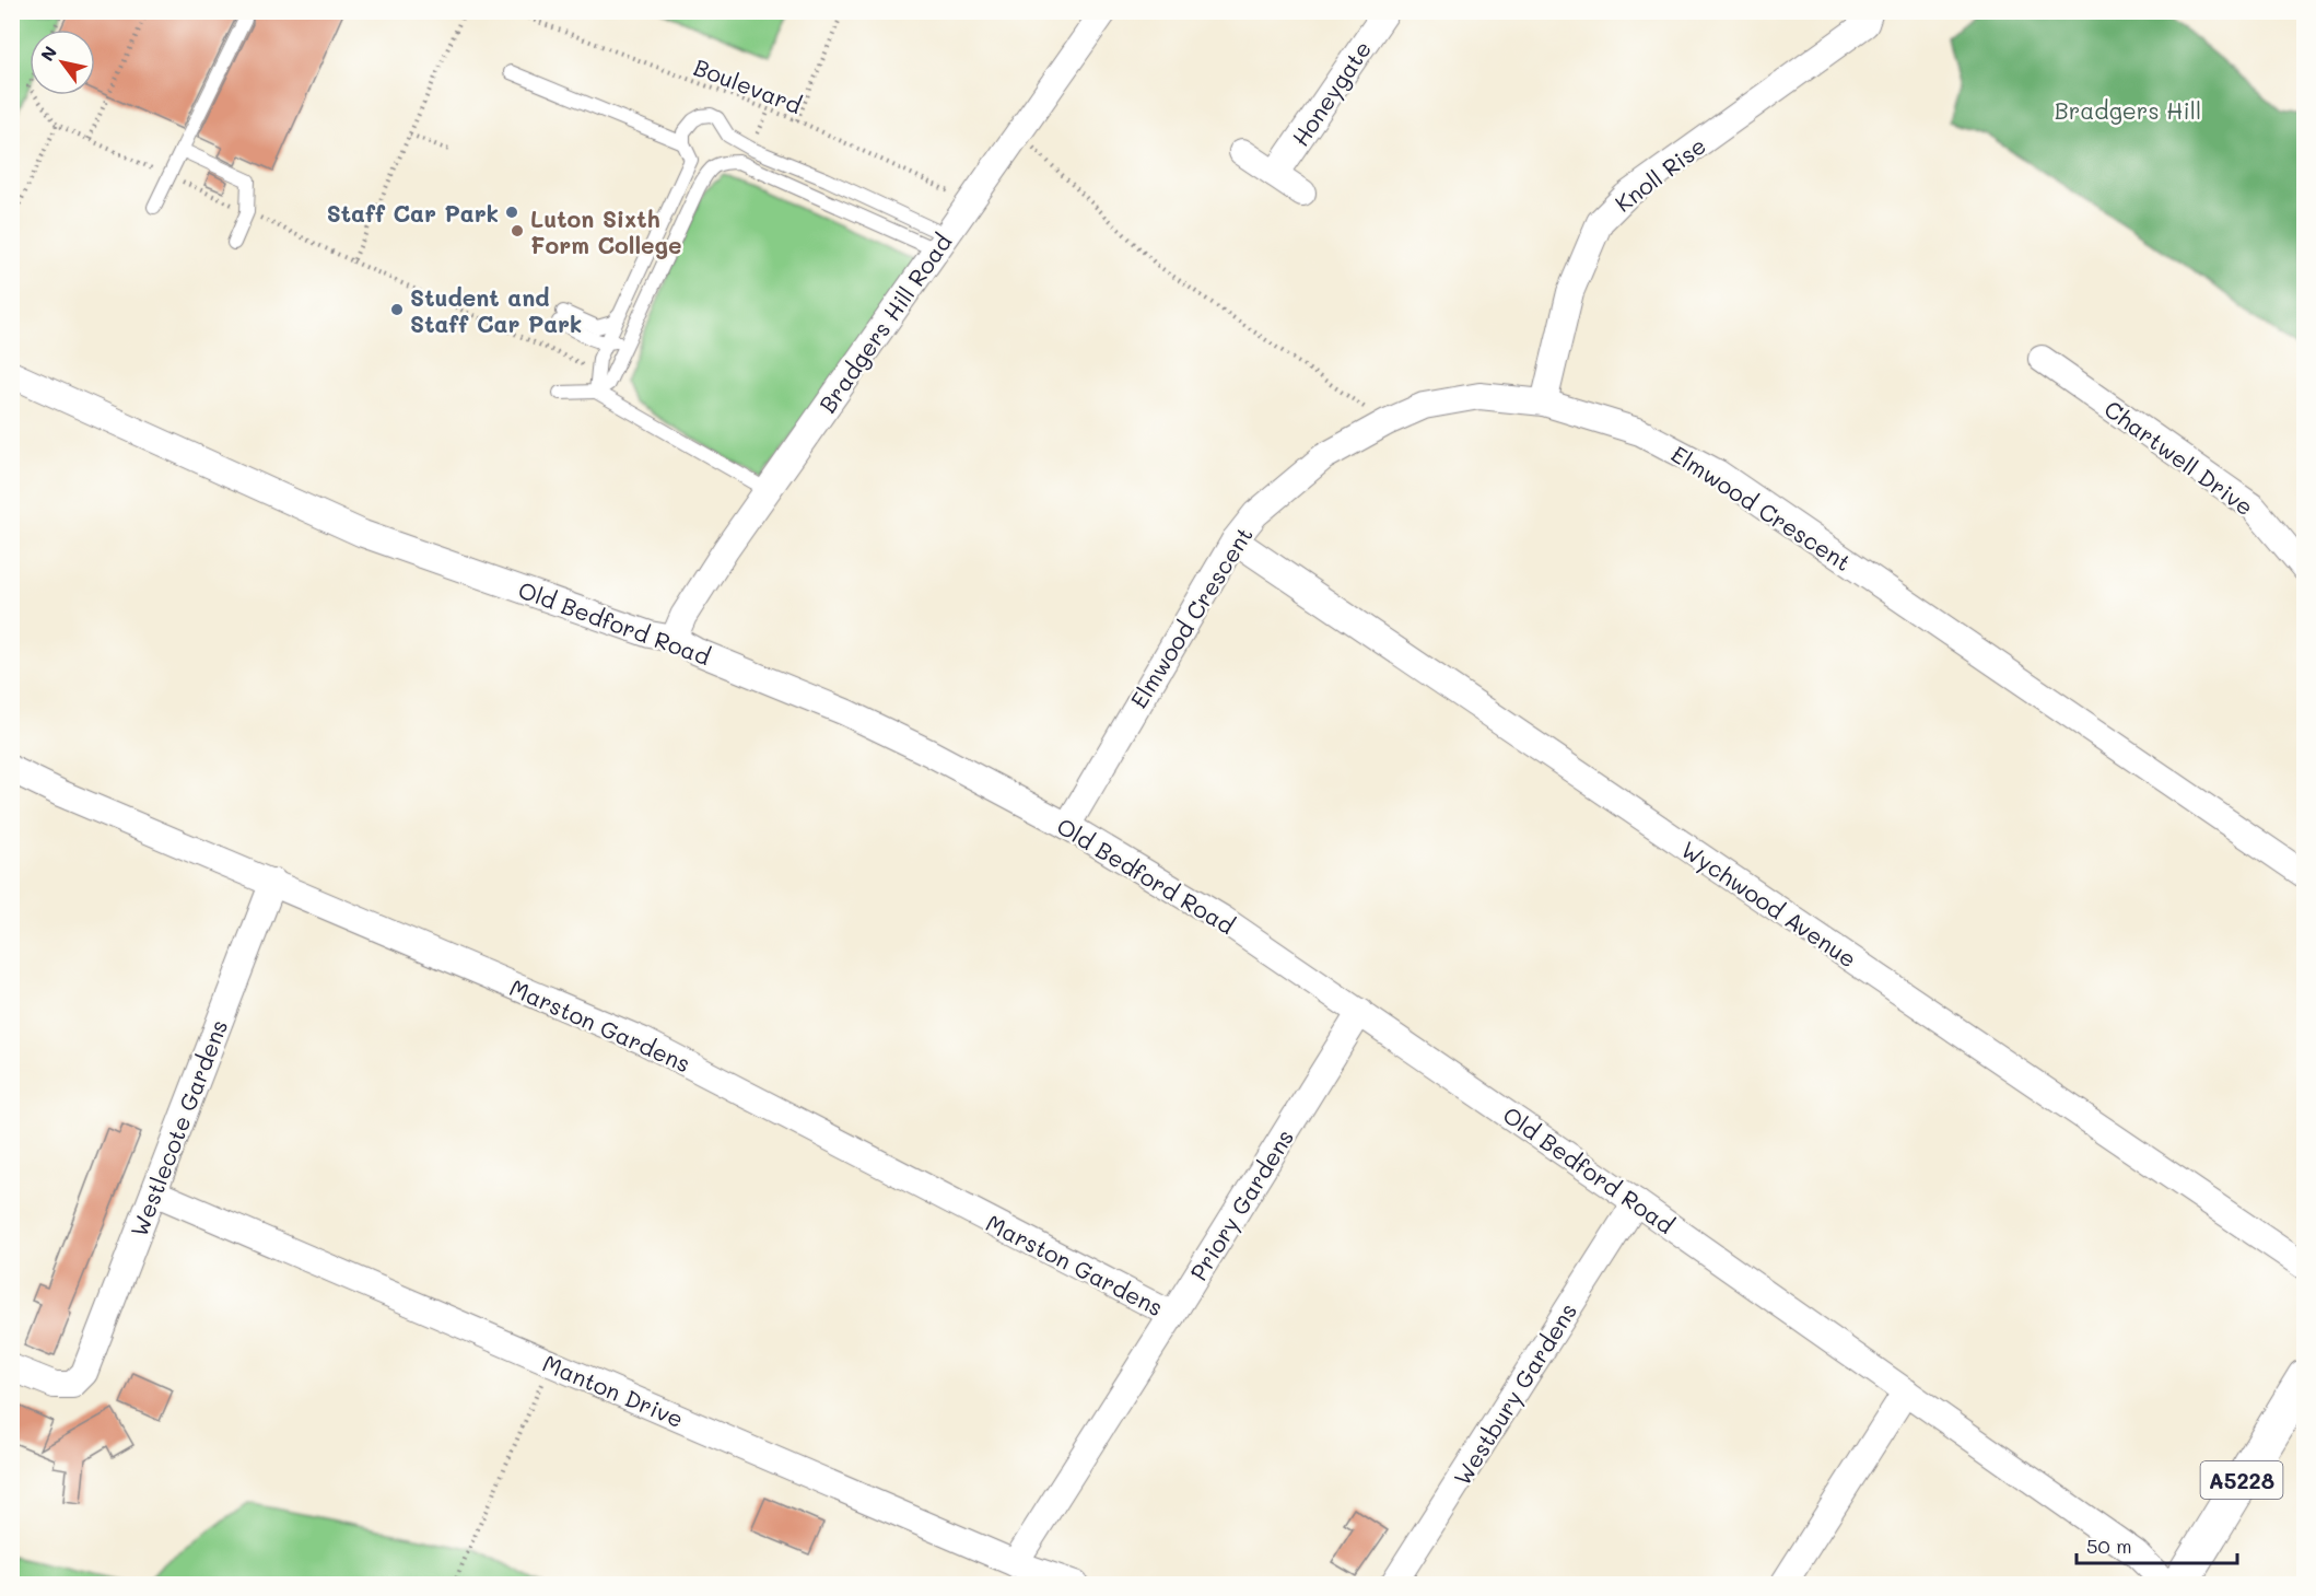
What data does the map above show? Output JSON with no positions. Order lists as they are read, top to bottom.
{
  "streets": {
    "main road": ["A5228"],
    "street": [
      "Honeygate",
      "Knoll Rise",
      "Bradgers Hill Road",
      "Chartwell Drive",
      "Elmwood Crescent",
      "Old Bedford Road",
      "Wychwood Avenue",
      "Marston Gardens",
      "Westlecote Gardens",
      "Priory Gardens",
      "Manton Drive",
      "Westbury Gardens"
    ],
    "path": ["Boulevard"]
  },
  "crossings": [
    ["Boulevard", "Bradgers Hill Road"],
    ["Knoll Rise", "Elmwood Crescent"],
    ["Bradgers Hill Road", "Old Bedford Road"],
    ["Elmwood Crescent", "Old Bedford Road"],
    ["Elmwood Crescent", "Wychwood Avenue"],
    ["Old Bedford Road", "Priory Gardens"],
    ["Old Bedford Road", "Westbury Gardens"],
    ["Marston Gardens", "Westlecote Gardens"],
    ["Marston Gardens", "Priory Gardens"],
    ["Westlecote Gardens", "Manton Drive"],
    ["Priory Gardens", "Manton Drive"]
  ],
  "parks": ["Bradgers Hill"],
  "places": ["Staff Car Park", "Luton Sixth Form College", "Student and Staff Car Park"],
  "scale_bar": "50 m",
  "north": "top left"
}
